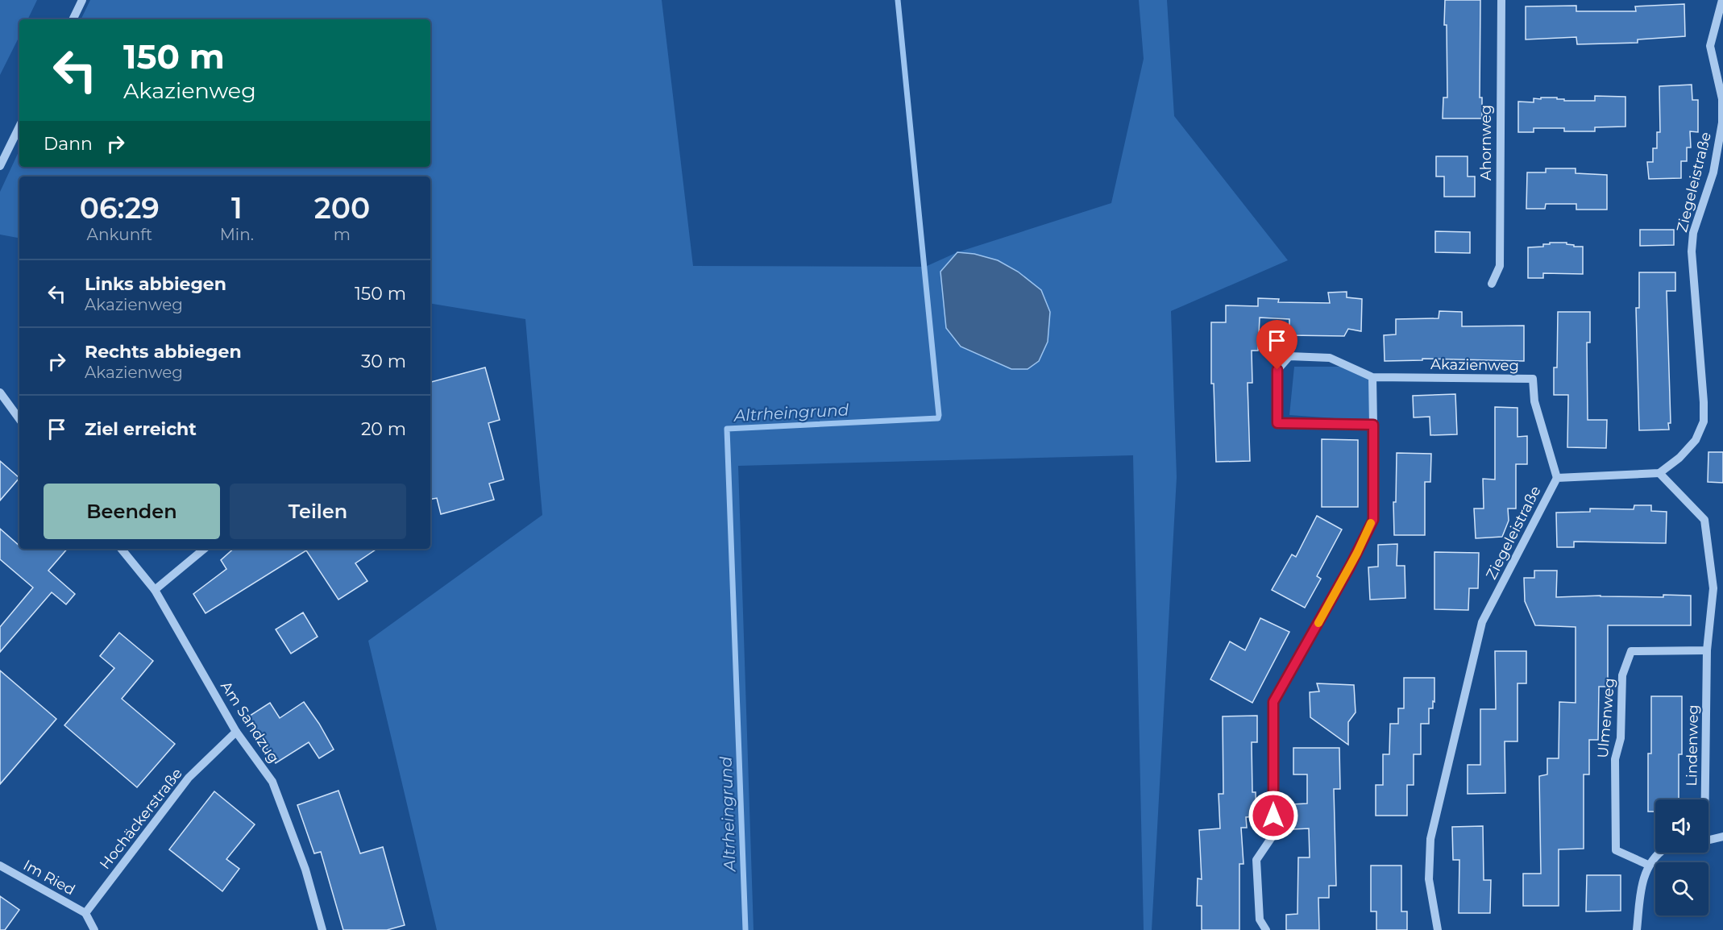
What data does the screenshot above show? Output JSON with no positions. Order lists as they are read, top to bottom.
{
  "streets": {
    "street": [
      "Ahornweg",
      "Ziegeleistraße",
      "Akazienweg",
      "Ulmenweg",
      "Am Sandzug",
      "Lindenweg",
      "Hochäckerstraße",
      "Im Ried"
    ]
  },
  "crossings": [
    ["Ziegeleistraße", "Akazienweg"],
    ["Ulmenweg", "Lindenweg"],
    ["Am Sandzug", "Hochäckerstraße"],
    ["Hochäckerstraße", "Im Ried"]
  ],
  "water": ["Altrheingrund"],
  "page": {
    "turn": ["150 m", "Akazienweg"],
    "then": "Dann",
    "eta": [
      "06:29",
      "Ankunft",
      "1",
      "Min.",
      "200",
      "m"
    ],
    "list": [
      {
        "name": "Links abbiegen",
        "note": "Akazienweg",
        "value": "150 m"
      },
      {
        "name": "Rechts abbiegen",
        "note": "Akazienweg",
        "value": "30 m"
      },
      {
        "name": "Ziel erreicht",
        "value": "20 m"
      }
    ],
    "buttons": ["Beenden", "Teilen"]
  }
}
